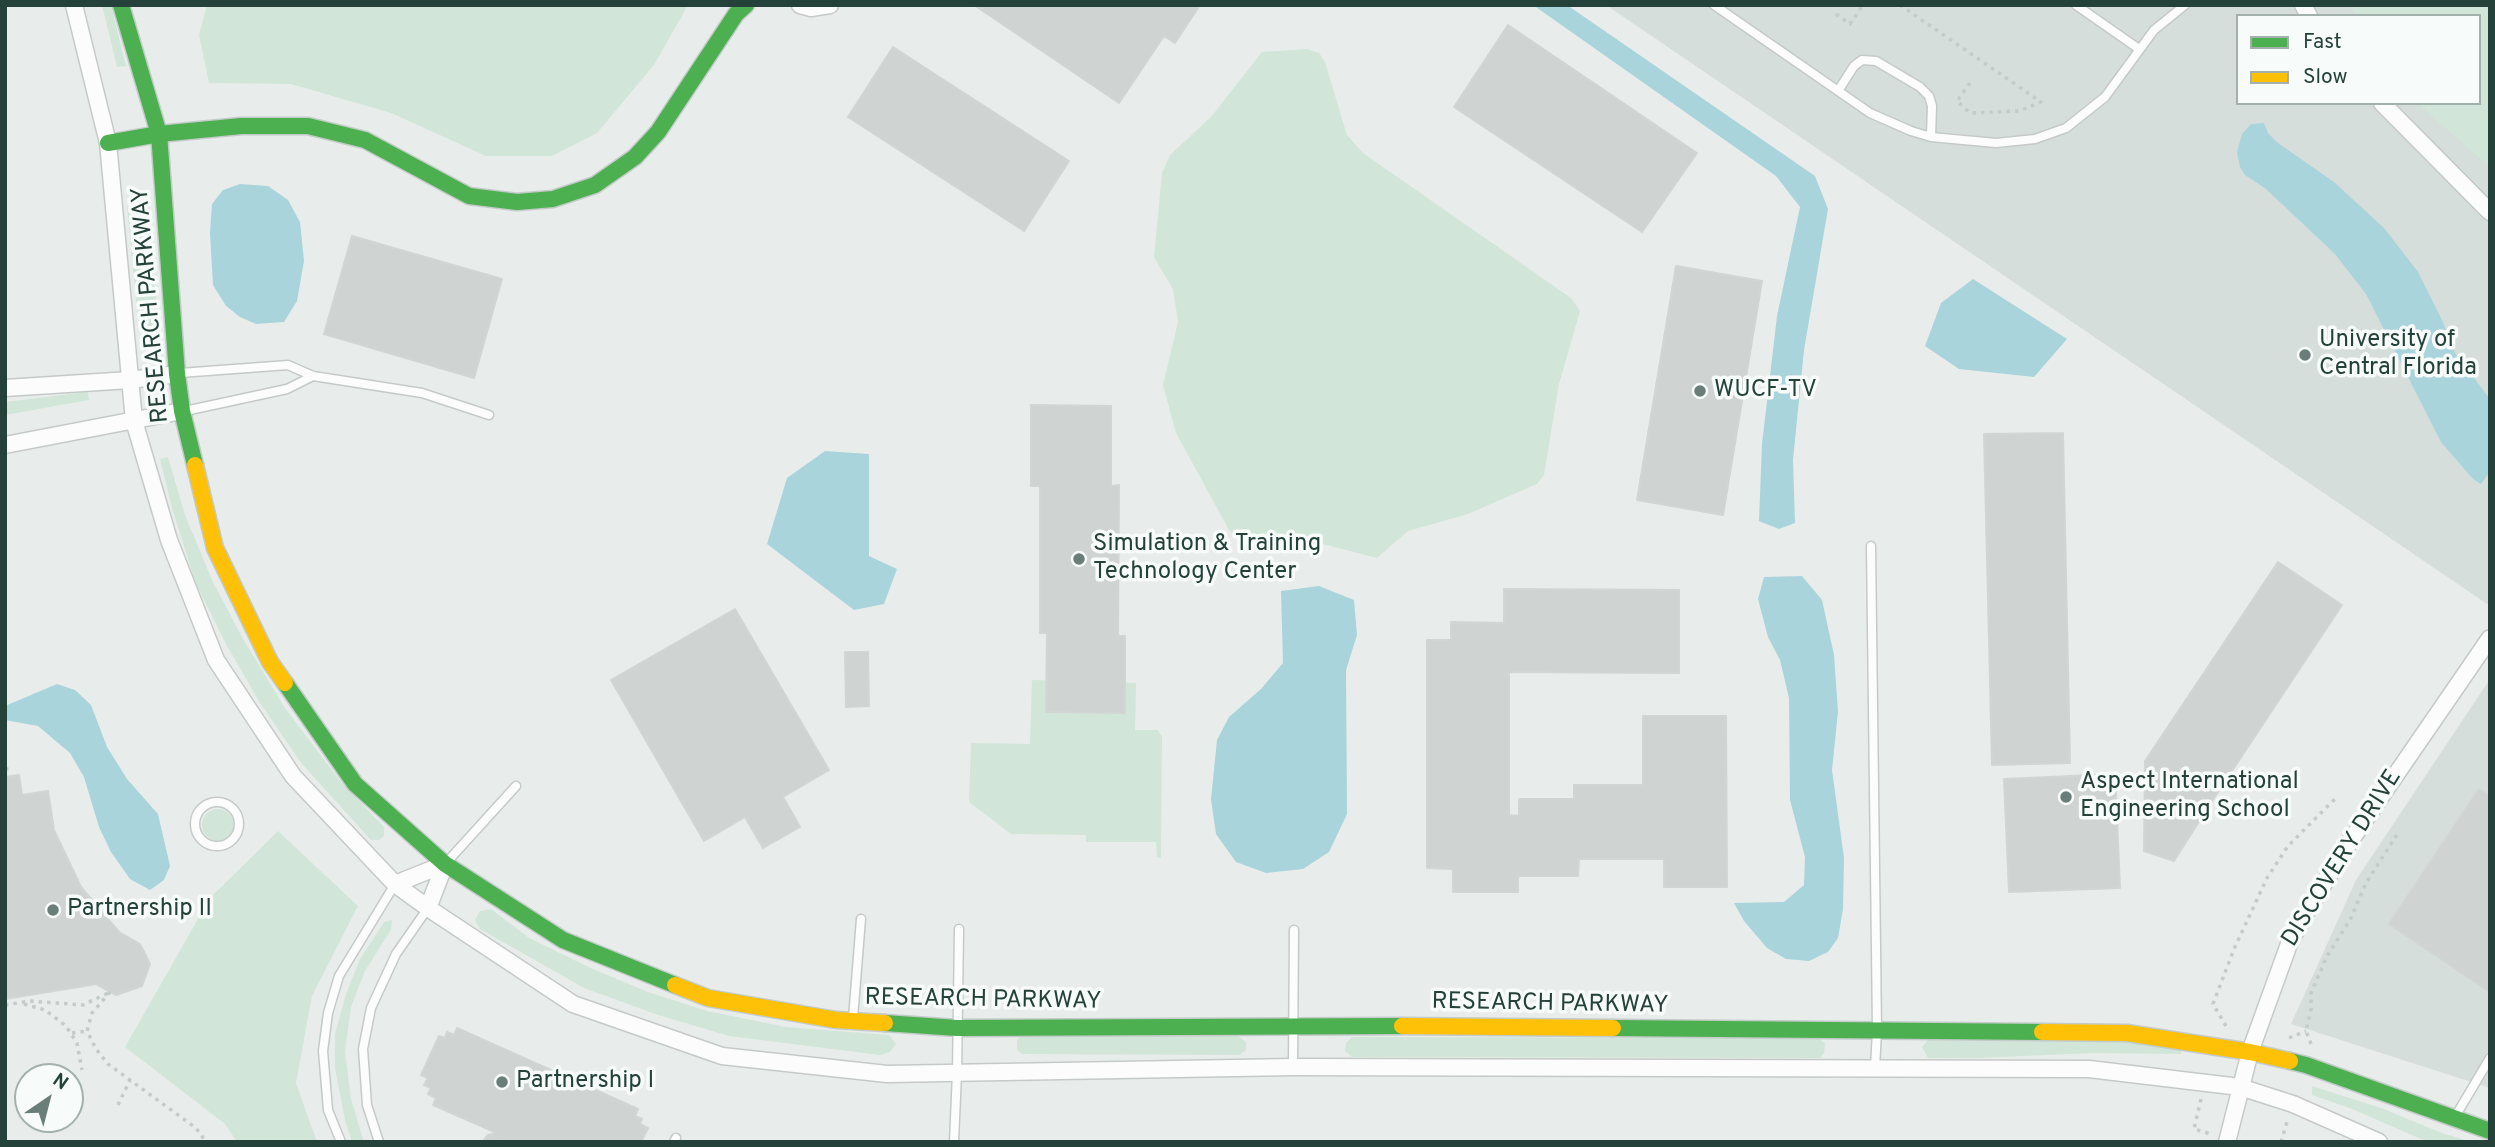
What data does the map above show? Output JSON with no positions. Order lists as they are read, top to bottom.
{
  "streets": {
    "street": ["RESEARCH PARKWAY", "DISCOVERY DRIVE"]
  },
  "crossings": [
    ["RESEARCH PARKWAY", "DISCOVERY DRIVE"]
  ],
  "places": [
    "University of Central Florida",
    "WUCF-TV",
    "Simulation & Training Technology Center",
    "Aspect International Engineering School",
    "Partnership II",
    "Partnership I"
  ],
  "legend": ["Fast", "Slow"],
  "north": "top right"
}
